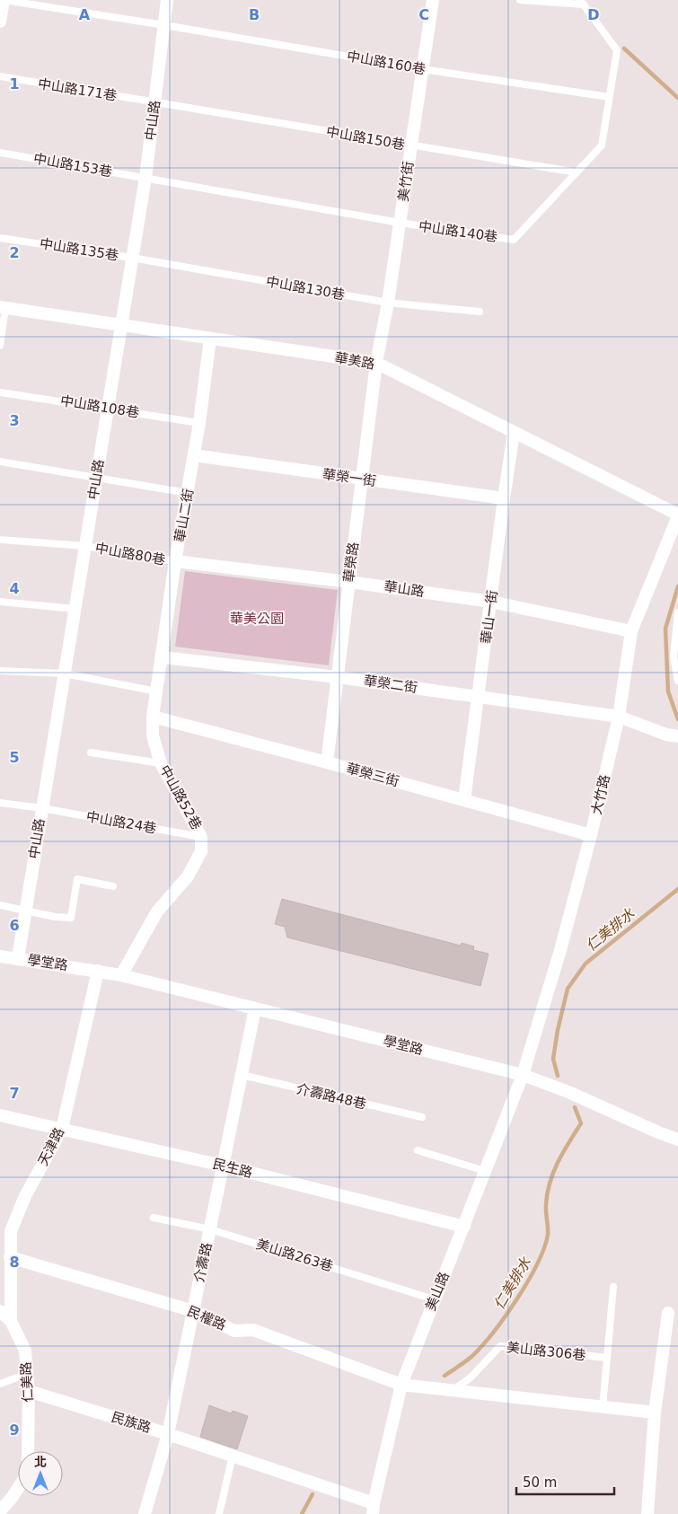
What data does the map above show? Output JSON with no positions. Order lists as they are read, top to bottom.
{
  "streets": {
    "street": [
      "中山路",
      "美竹街",
      "華美路",
      "華榮一街",
      "華山二街",
      "華榮路",
      "華山路",
      "華山一街",
      "華榮二街",
      "華榮三街",
      "大竹路",
      "中山路52巷",
      "學堂路",
      "天津路",
      "民生路",
      "介壽路",
      "美山路",
      "民權路",
      "仁美路",
      "民族路"
    ],
    "lane": [
      "中山路160巷",
      "中山路171巷",
      "中山路150巷",
      "中山路153巷",
      "中山路140巷",
      "中山路135巷",
      "中山路130巷",
      "中山路108巷",
      "中山路80巷",
      "中山路24巷",
      "介壽路48巷",
      "美山路263巷",
      "美山路306巷"
    ]
  },
  "crossings": [
    ["中山路160巷", "中山路"],
    ["中山路160巷", "美竹街"],
    ["中山路160巷", "中山路140巷"],
    ["中山路171巷", "中山路"],
    ["中山路171巷", "中山路150巷"],
    ["中山路", "中山路150巷"],
    ["中山路", "中山路153巷"],
    ["中山路", "中山路140巷"],
    ["中山路", "中山路135巷"],
    ["中山路", "中山路130巷"],
    ["中山路", "華美路"],
    ["中山路", "中山路108巷"],
    ["中山路", "中山路80巷"],
    ["中山路", "中山路24巷"],
    ["中山路", "學堂路"],
    ["中山路150巷", "美竹街"],
    ["中山路150巷", "中山路140巷"],
    ["中山路153巷", "中山路140巷"],
    ["美竹街", "中山路140巷"],
    ["美竹街", "中山路130巷"],
    ["美竹街", "華美路"],
    ["美竹街", "華榮路"],
    ["中山路135巷", "中山路130巷"],
    ["華美路", "華山二街"],
    ["華美路", "華榮路"],
    ["華美路", "華山一街"],
    ["華美路", "大竹路"],
    ["中山路108巷", "華山二街"],
    ["華榮一街", "華山二街"],
    ["華榮一街", "華榮路"],
    ["華榮一街", "華山一街"],
    ["華山二街", "中山路80巷"],
    ["華山二街", "華山路"],
    ["華山二街", "華榮二街"],
    ["華山二街", "中山路52巷"],
    ["中山路80巷", "華山路"],
    ["華榮路", "華山路"],
    ["華榮路", "華榮二街"],
    ["華榮路", "華榮三街"],
    ["華山路", "華山一街"],
    ["華山路", "大竹路"],
    ["華山一街", "華榮二街"],
    ["華山一街", "華榮三街"],
    ["華榮二街", "大竹路"],
    ["華榮三街", "大竹路"],
    ["華榮三街", "中山路52巷"],
    ["大竹路", "學堂路"],
    ["大竹路", "美山路"],
    ["中山路52巷", "中山路24巷"],
    ["學堂路", "天津路"],
    ["學堂路", "介壽路"],
    ["學堂路", "美山路"],
    ["介壽路48巷", "介壽路"],
    ["天津路", "民生路"],
    ["天津路", "民權路"],
    ["天津路", "仁美路"],
    ["民生路", "介壽路"],
    ["民生路", "美山路"],
    ["美山路263巷", "介壽路"],
    ["美山路263巷", "美山路"],
    ["介壽路", "民權路"],
    ["介壽路", "民族路"],
    ["美山路", "民權路"],
    ["美山路", "民族路"],
    ["仁美路", "民族路"]
  ],
  "water": ["仁美排水"],
  "parks": ["華美公園"],
  "scale_bar": "50 m",
  "north": "top",
  "grid": {
    "columns": [
      "A",
      "B",
      "C",
      "D"
    ],
    "rows": [
      "1",
      "2",
      "3",
      "4",
      "5",
      "6",
      "7",
      "8",
      "9"
    ]
  }
}
